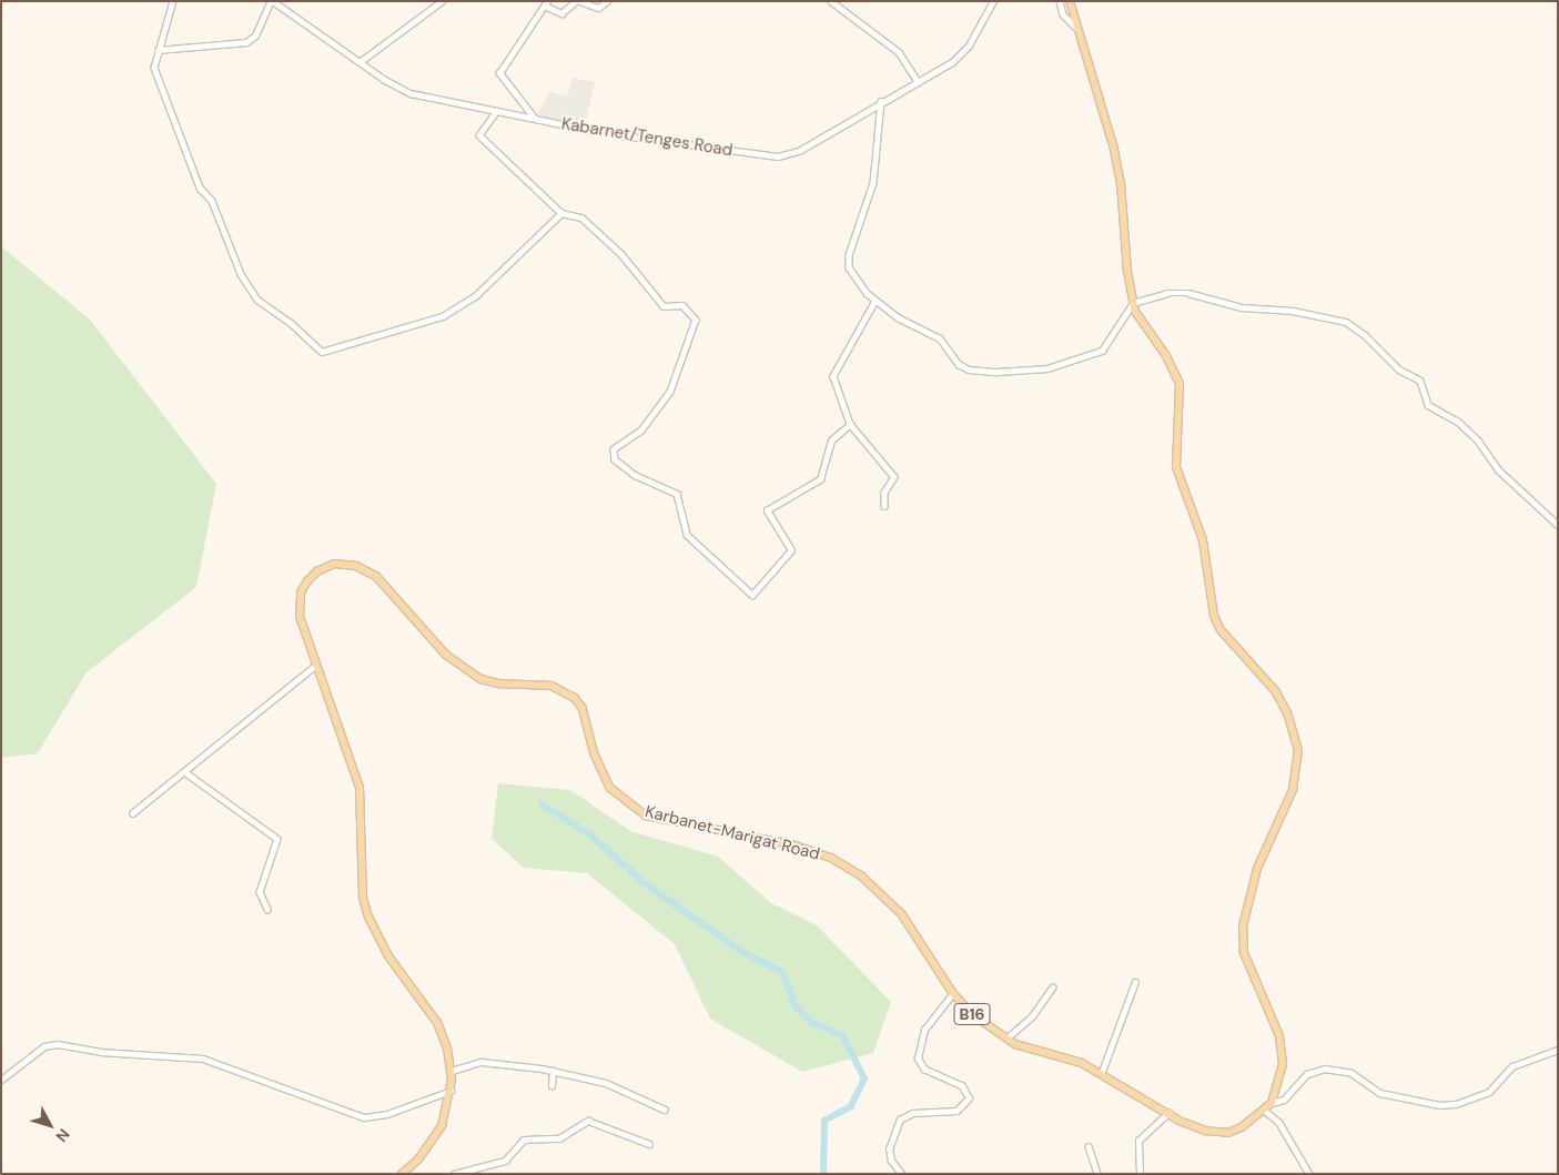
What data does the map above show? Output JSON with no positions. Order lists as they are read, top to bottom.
{
  "streets": {
    "main road": ["Karbanet-Marigat Road", "B16"],
    "street": ["Kabarnet/Tenges Road"]
  },
  "north": "bottom right"
}
